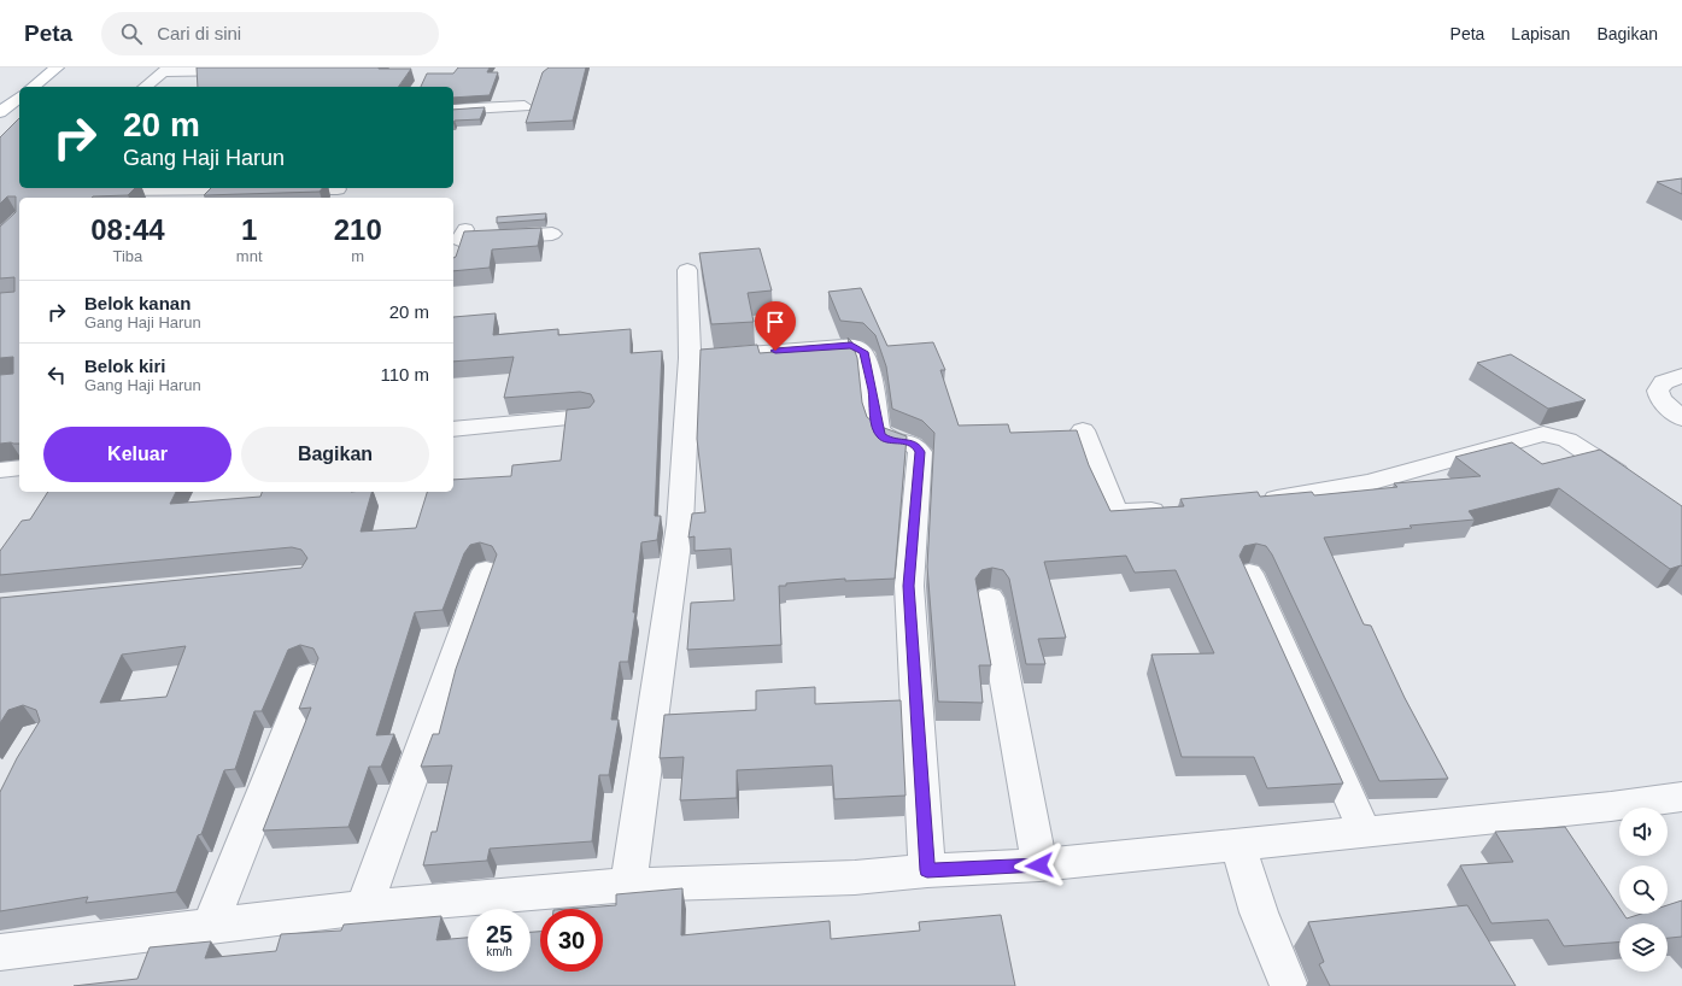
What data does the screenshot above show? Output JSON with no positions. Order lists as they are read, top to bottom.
{
  "page": {
    "header": "Peta",
    "search": "Cari di sini",
    "nav": ["Peta", "Lapisan", "Bagikan"],
    "turn": ["20 m", "Gang Haji Harun"],
    "eta": [
      "08:44",
      "Tiba",
      "1",
      "mnt",
      "210",
      "m"
    ],
    "list": [
      {
        "name": "Belok kanan",
        "note": "Gang Haji Harun",
        "value": "20 m"
      },
      {
        "name": "Belok kiri",
        "note": "Gang Haji Harun",
        "value": "110 m"
      }
    ],
    "buttons": ["Keluar", "Bagikan"],
    "speed": "25 km/h",
    "limit": "30"
  }
}
